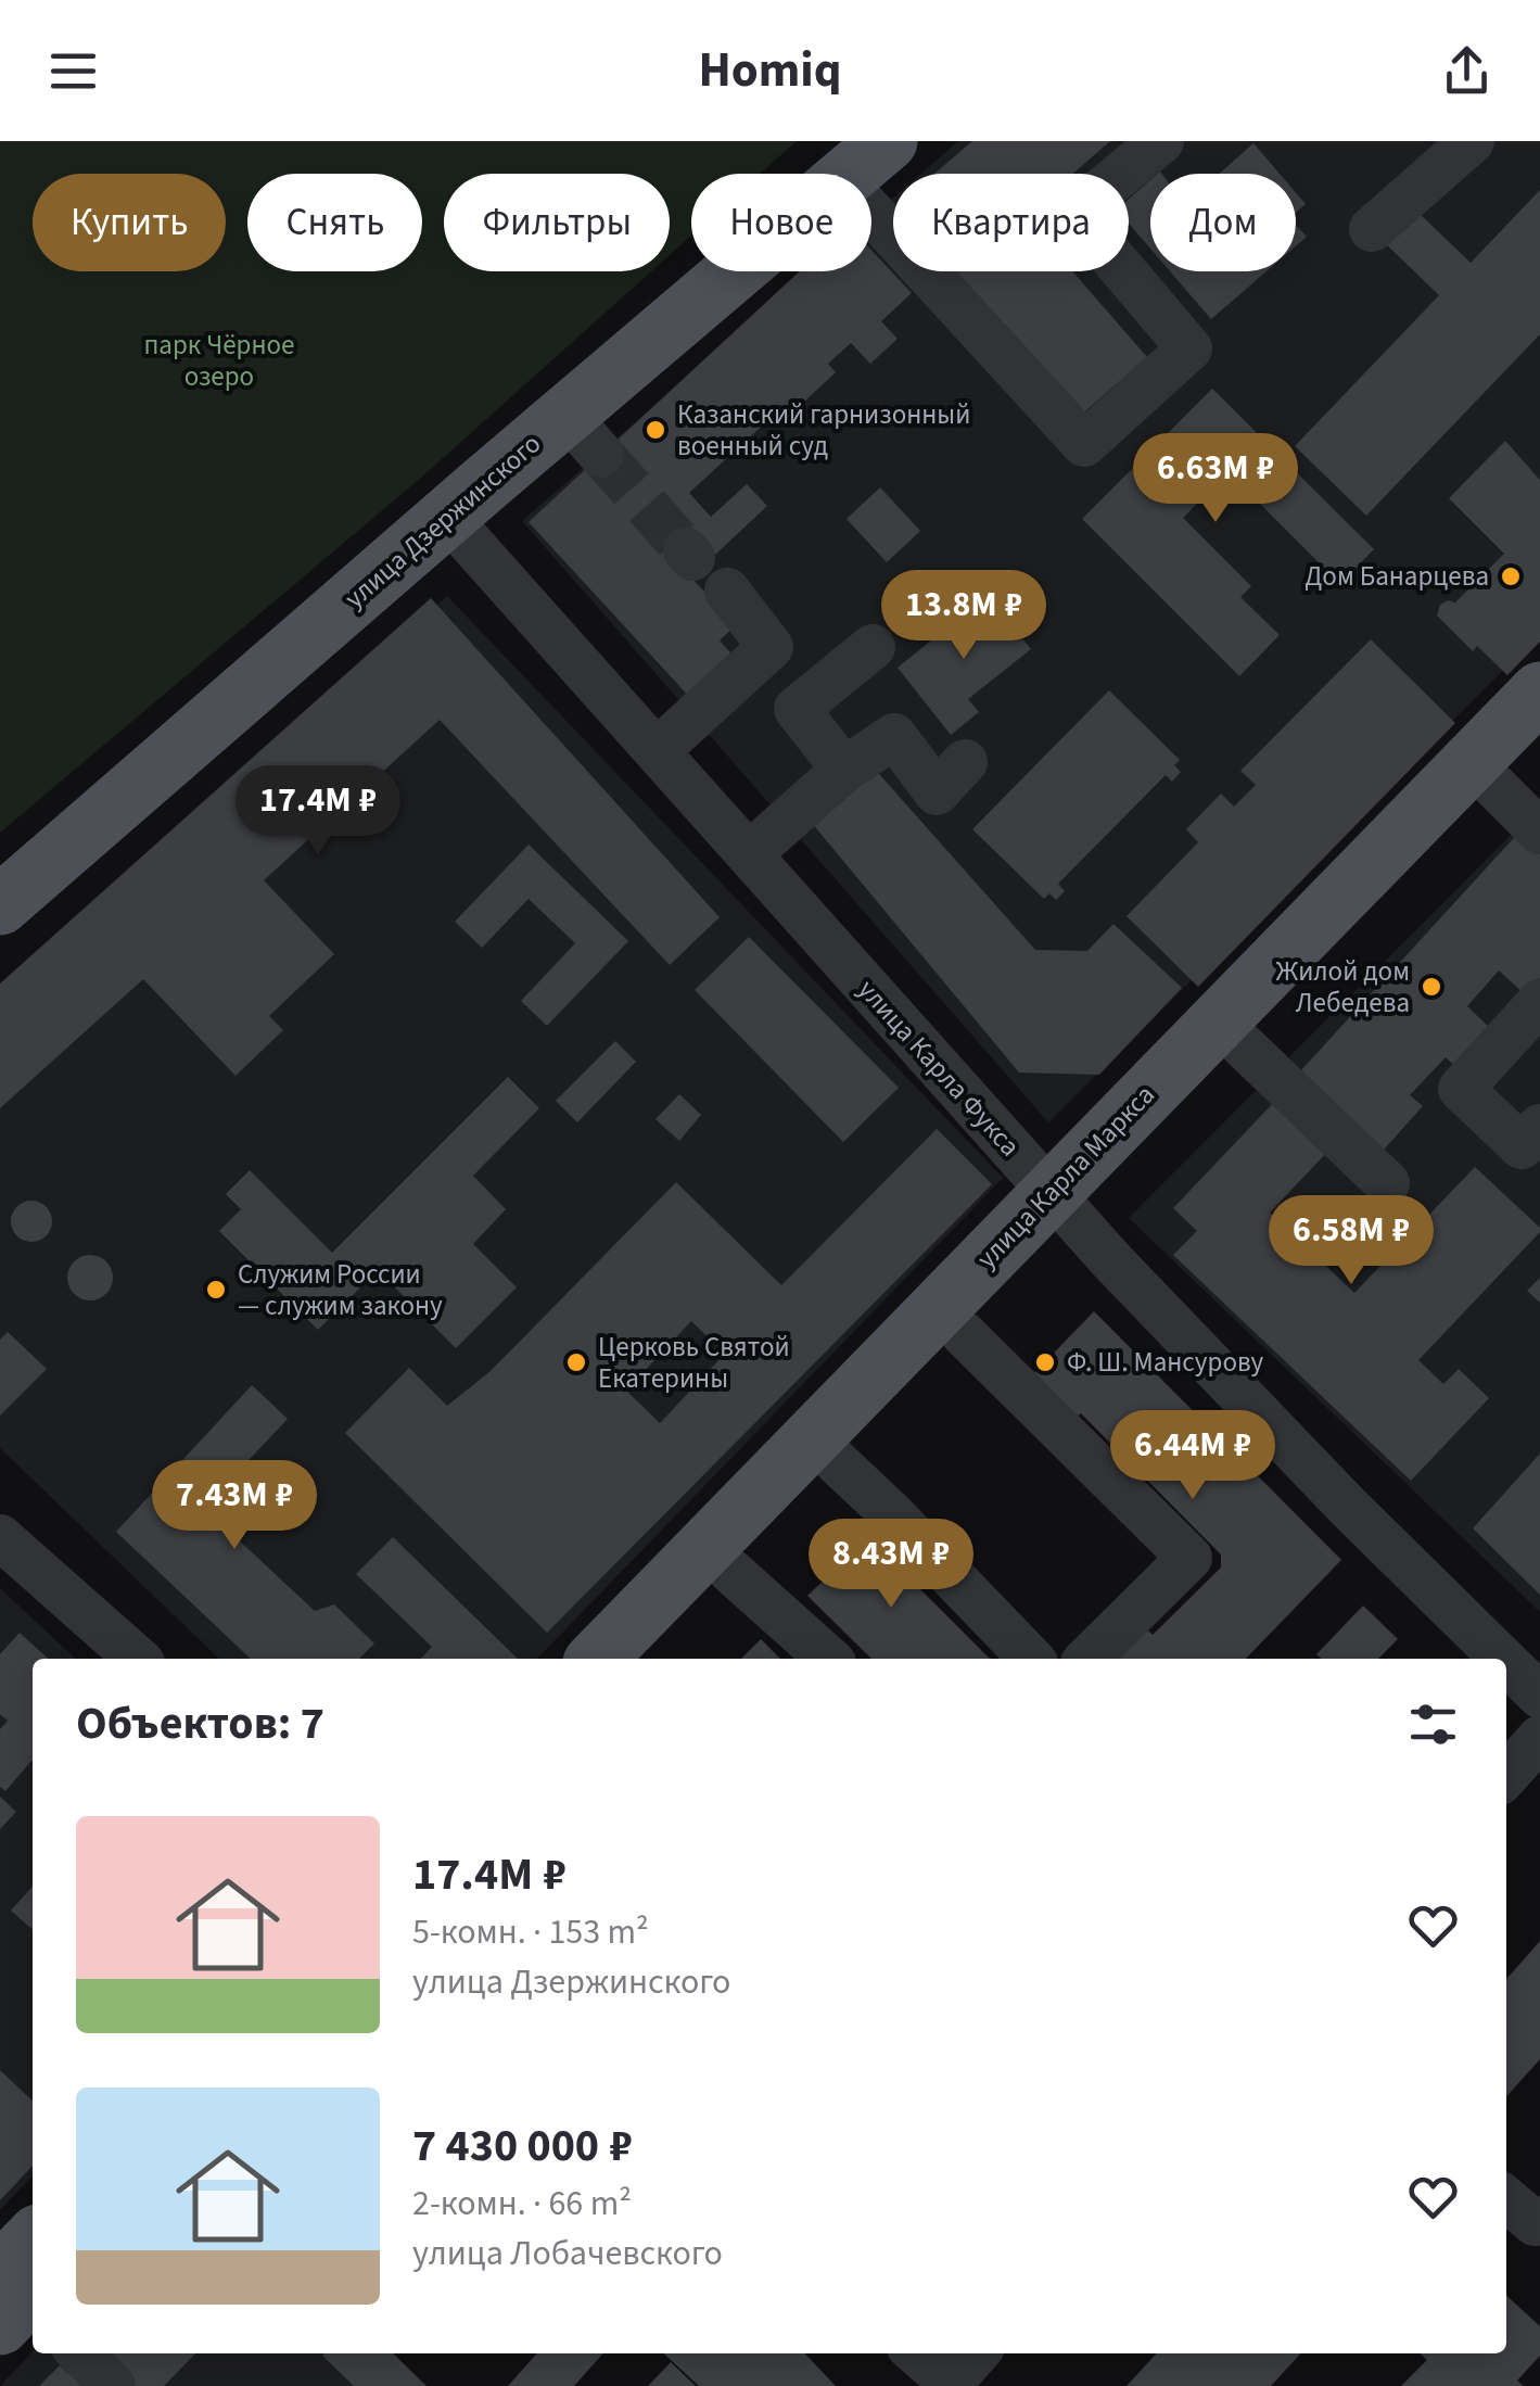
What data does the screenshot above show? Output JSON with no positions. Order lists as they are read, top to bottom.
{
  "streets": {
    "main road": ["улица Дзержинского", "улица Карла Маркса"],
    "street": ["улица Карла Фукса"]
  },
  "crossings": [
    ["улица Дзержинского", "улица Карла Фукса"],
    ["улица Карла Фукса", "улица Карла Маркса"]
  ],
  "parks": ["парк Чёрное озеро"],
  "places": [
    "Казанский гарнизонный военный суд",
    "Дом Банарцева",
    "Жилой дом Лебедева",
    "Служим России — служим закону",
    "Церковь Святой Екатерины",
    "Ф. Ш. Мансурову"
  ],
  "page": {
    "header": "Homiq",
    "chip": [
      "Купить",
      "Снять",
      "Фильтры",
      "Новое",
      "Квартира",
      "Дом"
    ],
    "price": [
      "6.63M ₽",
      "13.8M ₽",
      "17.4M ₽",
      "6.58M ₽",
      "6.44M ₽",
      "7.43M ₽",
      "8.43M ₽"
    ],
    "heading": "Объектов: 7",
    "list": [
      {
        "name": "17.4M ₽",
        "note": "5-комн. · 153 m² · улица Дзержинского"
      },
      {
        "name": "7 430 000 ₽",
        "note": "2-комн. · 66 m² · улица Лобачевского"
      }
    ]
  }
}
